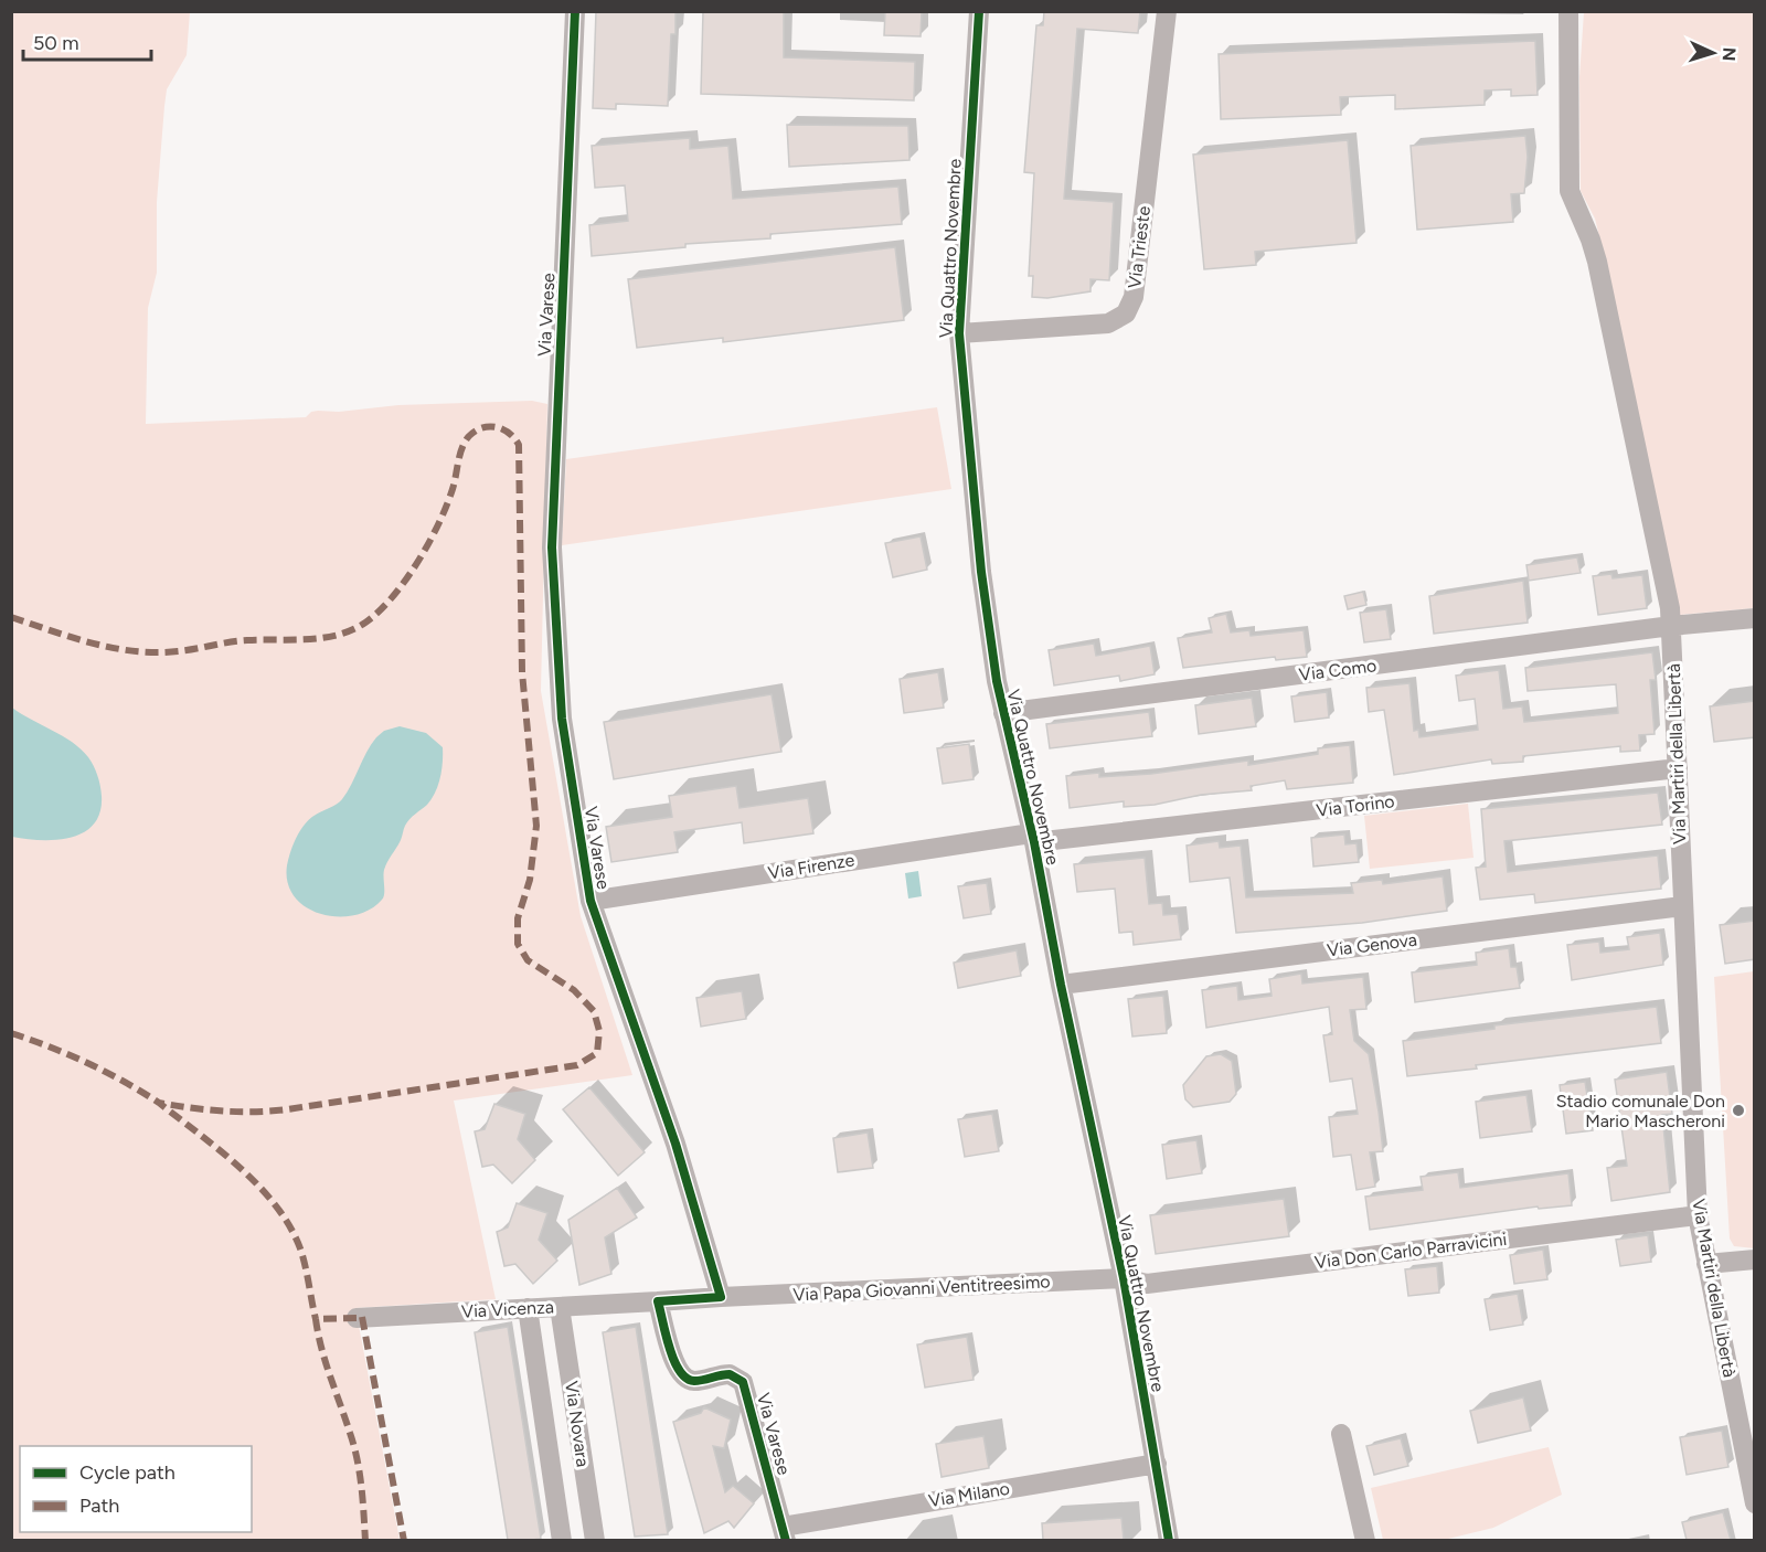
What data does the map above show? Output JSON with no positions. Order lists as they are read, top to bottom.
{
  "streets": {
    "street": [
      "Via Trieste",
      "Via Quattro Novembre",
      "Via Varese",
      "Via Como",
      "Via Martiri della Libertà",
      "Via Torino",
      "Via Firenze",
      "Via Genova",
      "Via Don Carlo Parravicini",
      "Via Papa Giovanni Ventitreesimo",
      "Via Vicenza",
      "Via Novara",
      "Via Milano"
    ]
  },
  "crossings": [
    ["Via Trieste", "Via Quattro Novembre"],
    ["Via Quattro Novembre", "Via Como"],
    ["Via Quattro Novembre", "Via Torino"],
    ["Via Quattro Novembre", "Via Firenze"],
    ["Via Quattro Novembre", "Via Genova"],
    ["Via Quattro Novembre", "Via Don Carlo Parravicini"],
    ["Via Quattro Novembre", "Via Papa Giovanni Ventitreesimo"],
    ["Via Quattro Novembre", "Via Milano"],
    ["Via Varese", "Via Firenze"],
    ["Via Varese", "Via Papa Giovanni Ventitreesimo"],
    ["Via Varese", "Via Vicenza"],
    ["Via Varese", "Via Milano"],
    ["Via Como", "Via Martiri della Libertà"],
    ["Via Martiri della Libertà", "Via Torino"],
    ["Via Martiri della Libertà", "Via Genova"],
    ["Via Martiri della Libertà", "Via Don Carlo Parravicini"],
    ["Via Torino", "Via Firenze"],
    ["Via Don Carlo Parravicini", "Via Papa Giovanni Ventitreesimo"],
    ["Via Vicenza", "Via Novara"]
  ],
  "places": ["Stadio comunale Don Mario Mascheroni"],
  "legend": ["Cycle path", "Path"],
  "scale_bar": "50 m",
  "north": "right"
}
